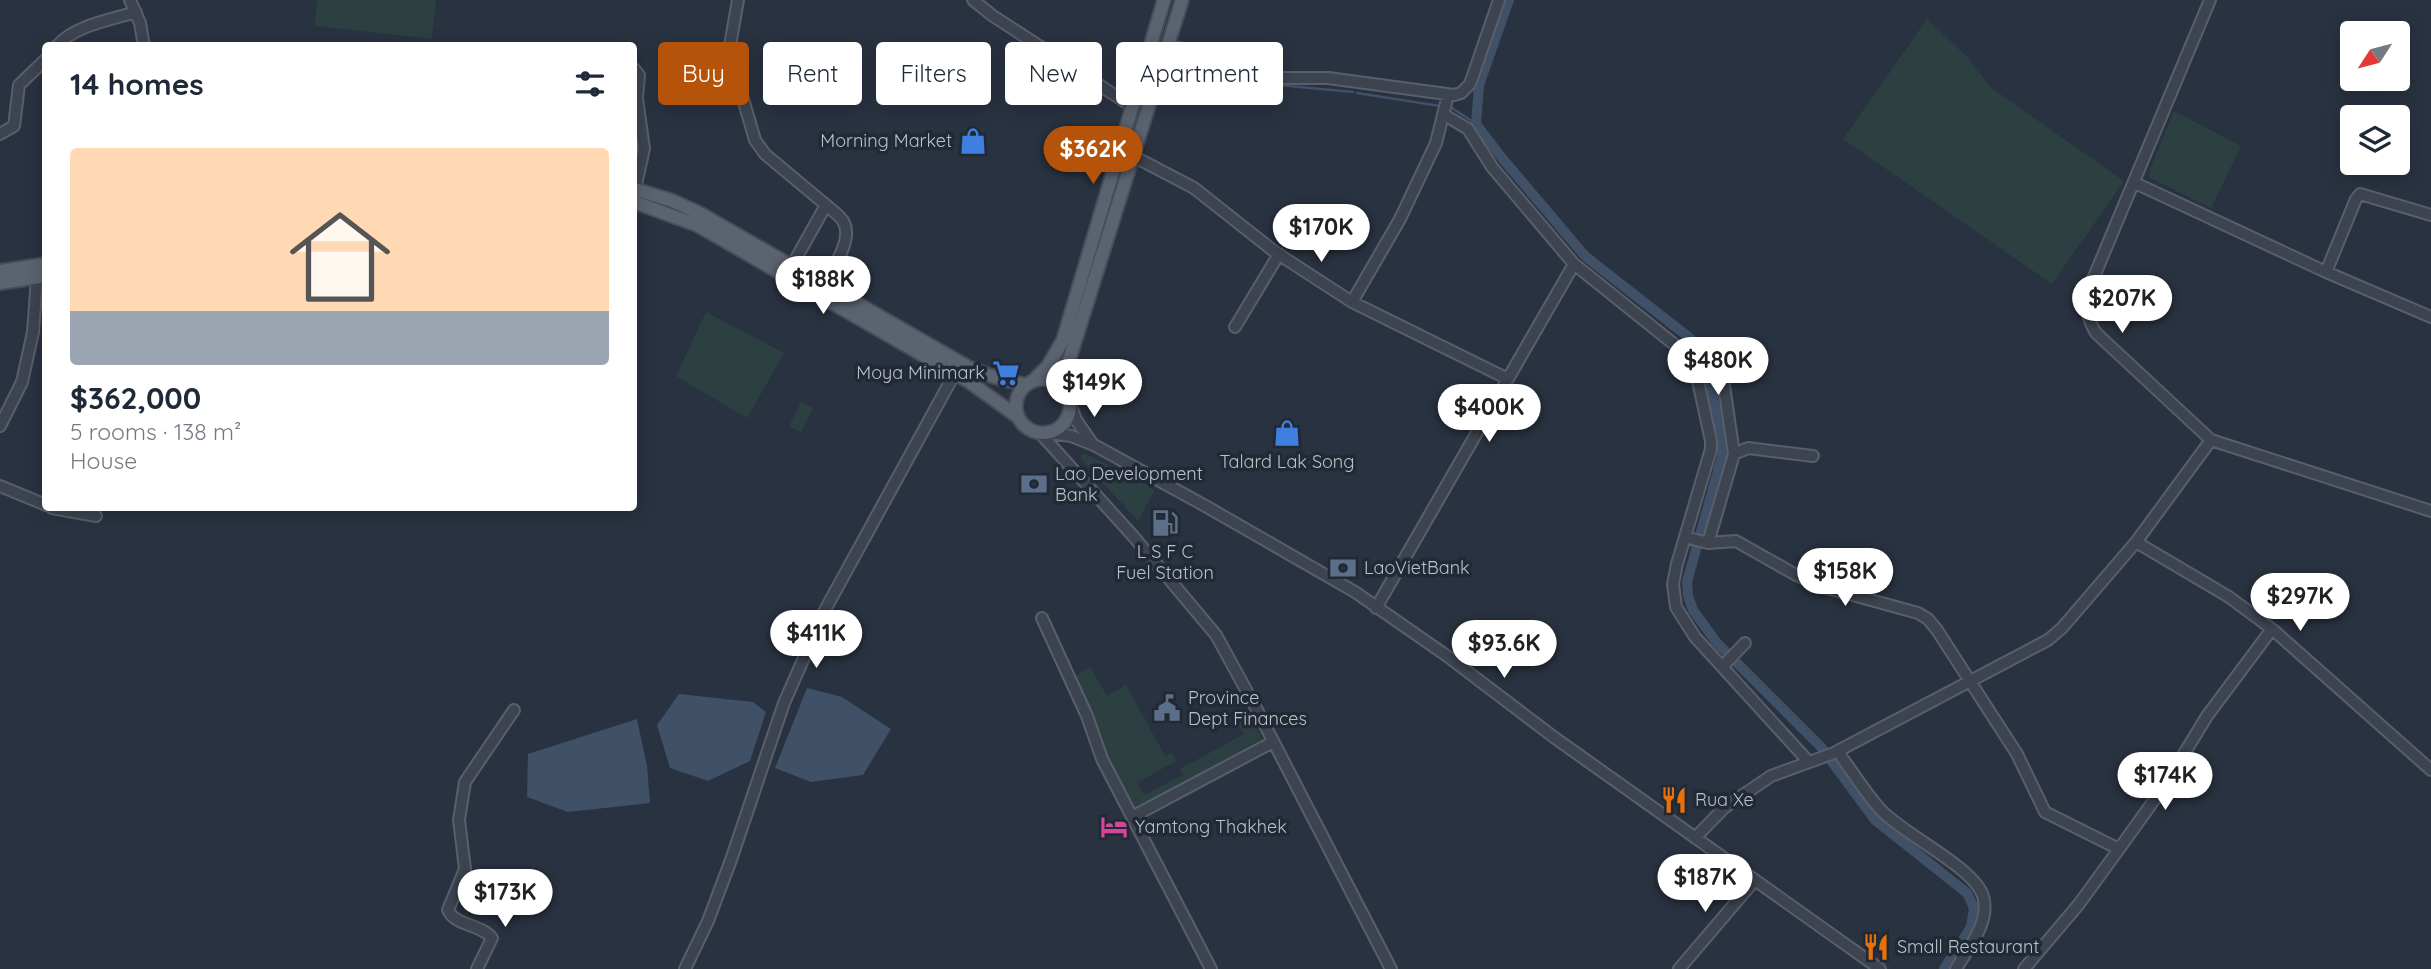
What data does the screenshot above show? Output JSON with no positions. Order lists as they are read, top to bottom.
{
  "places": {
    "shop": ["Morning Market", "Talard Lak Song"],
    "supermarket": ["Moya Minimark"],
    "bank": ["Lao Development Bank", "LaoVietBank"],
    "fuel station": ["L S F C Fuel Station"],
    "public building": ["Province Dept Finances"],
    "restaurant": ["Rua Xe", "Small Restaurant"],
    "hotel": ["Yamtong Thakhek"]
  },
  "north": "bottom left",
  "page": {
    "chip": [
      "Buy",
      "Rent",
      "Filters",
      "New",
      "Apartment"
    ],
    "heading": "14 homes",
    "price": [
      "$362K",
      "$170K",
      "$188K",
      "$207K",
      "$480K",
      "$149K",
      "$400K",
      "$158K",
      "$297K",
      "$411K",
      "$93.6K",
      "$174K",
      "$187K",
      "$173K"
    ],
    "list": [
      {
        "name": "$362,000",
        "note": "5 rooms · 138 m² · House"
      }
    ]
  }
}
